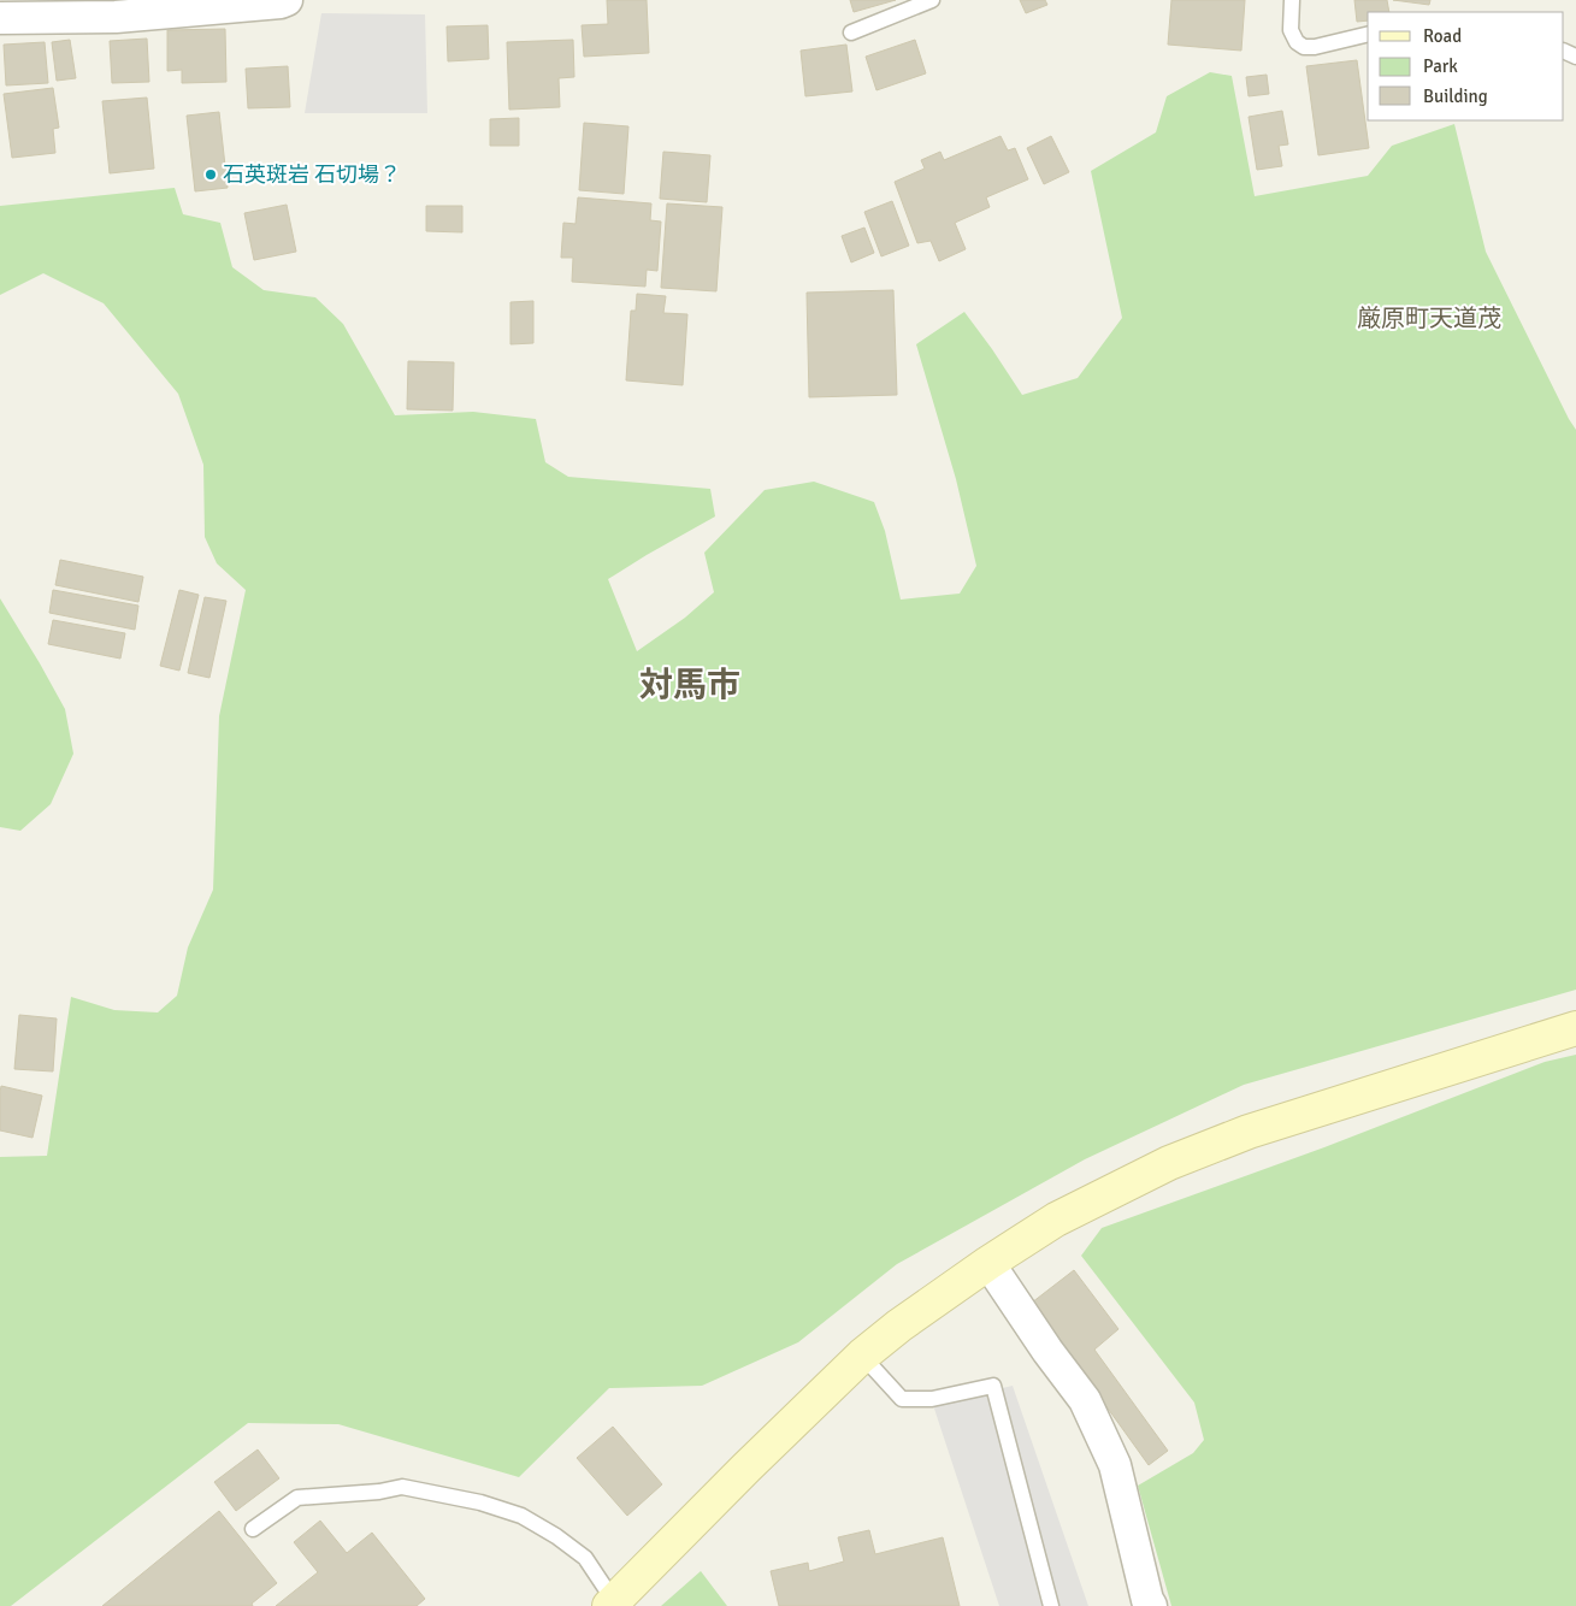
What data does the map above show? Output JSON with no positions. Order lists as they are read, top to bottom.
{
  "districts": ["厳原町天道茂", "対馬市"],
  "places": ["石英斑岩 石切場？"],
  "legend": ["Road", "Park", "Building"]
}
